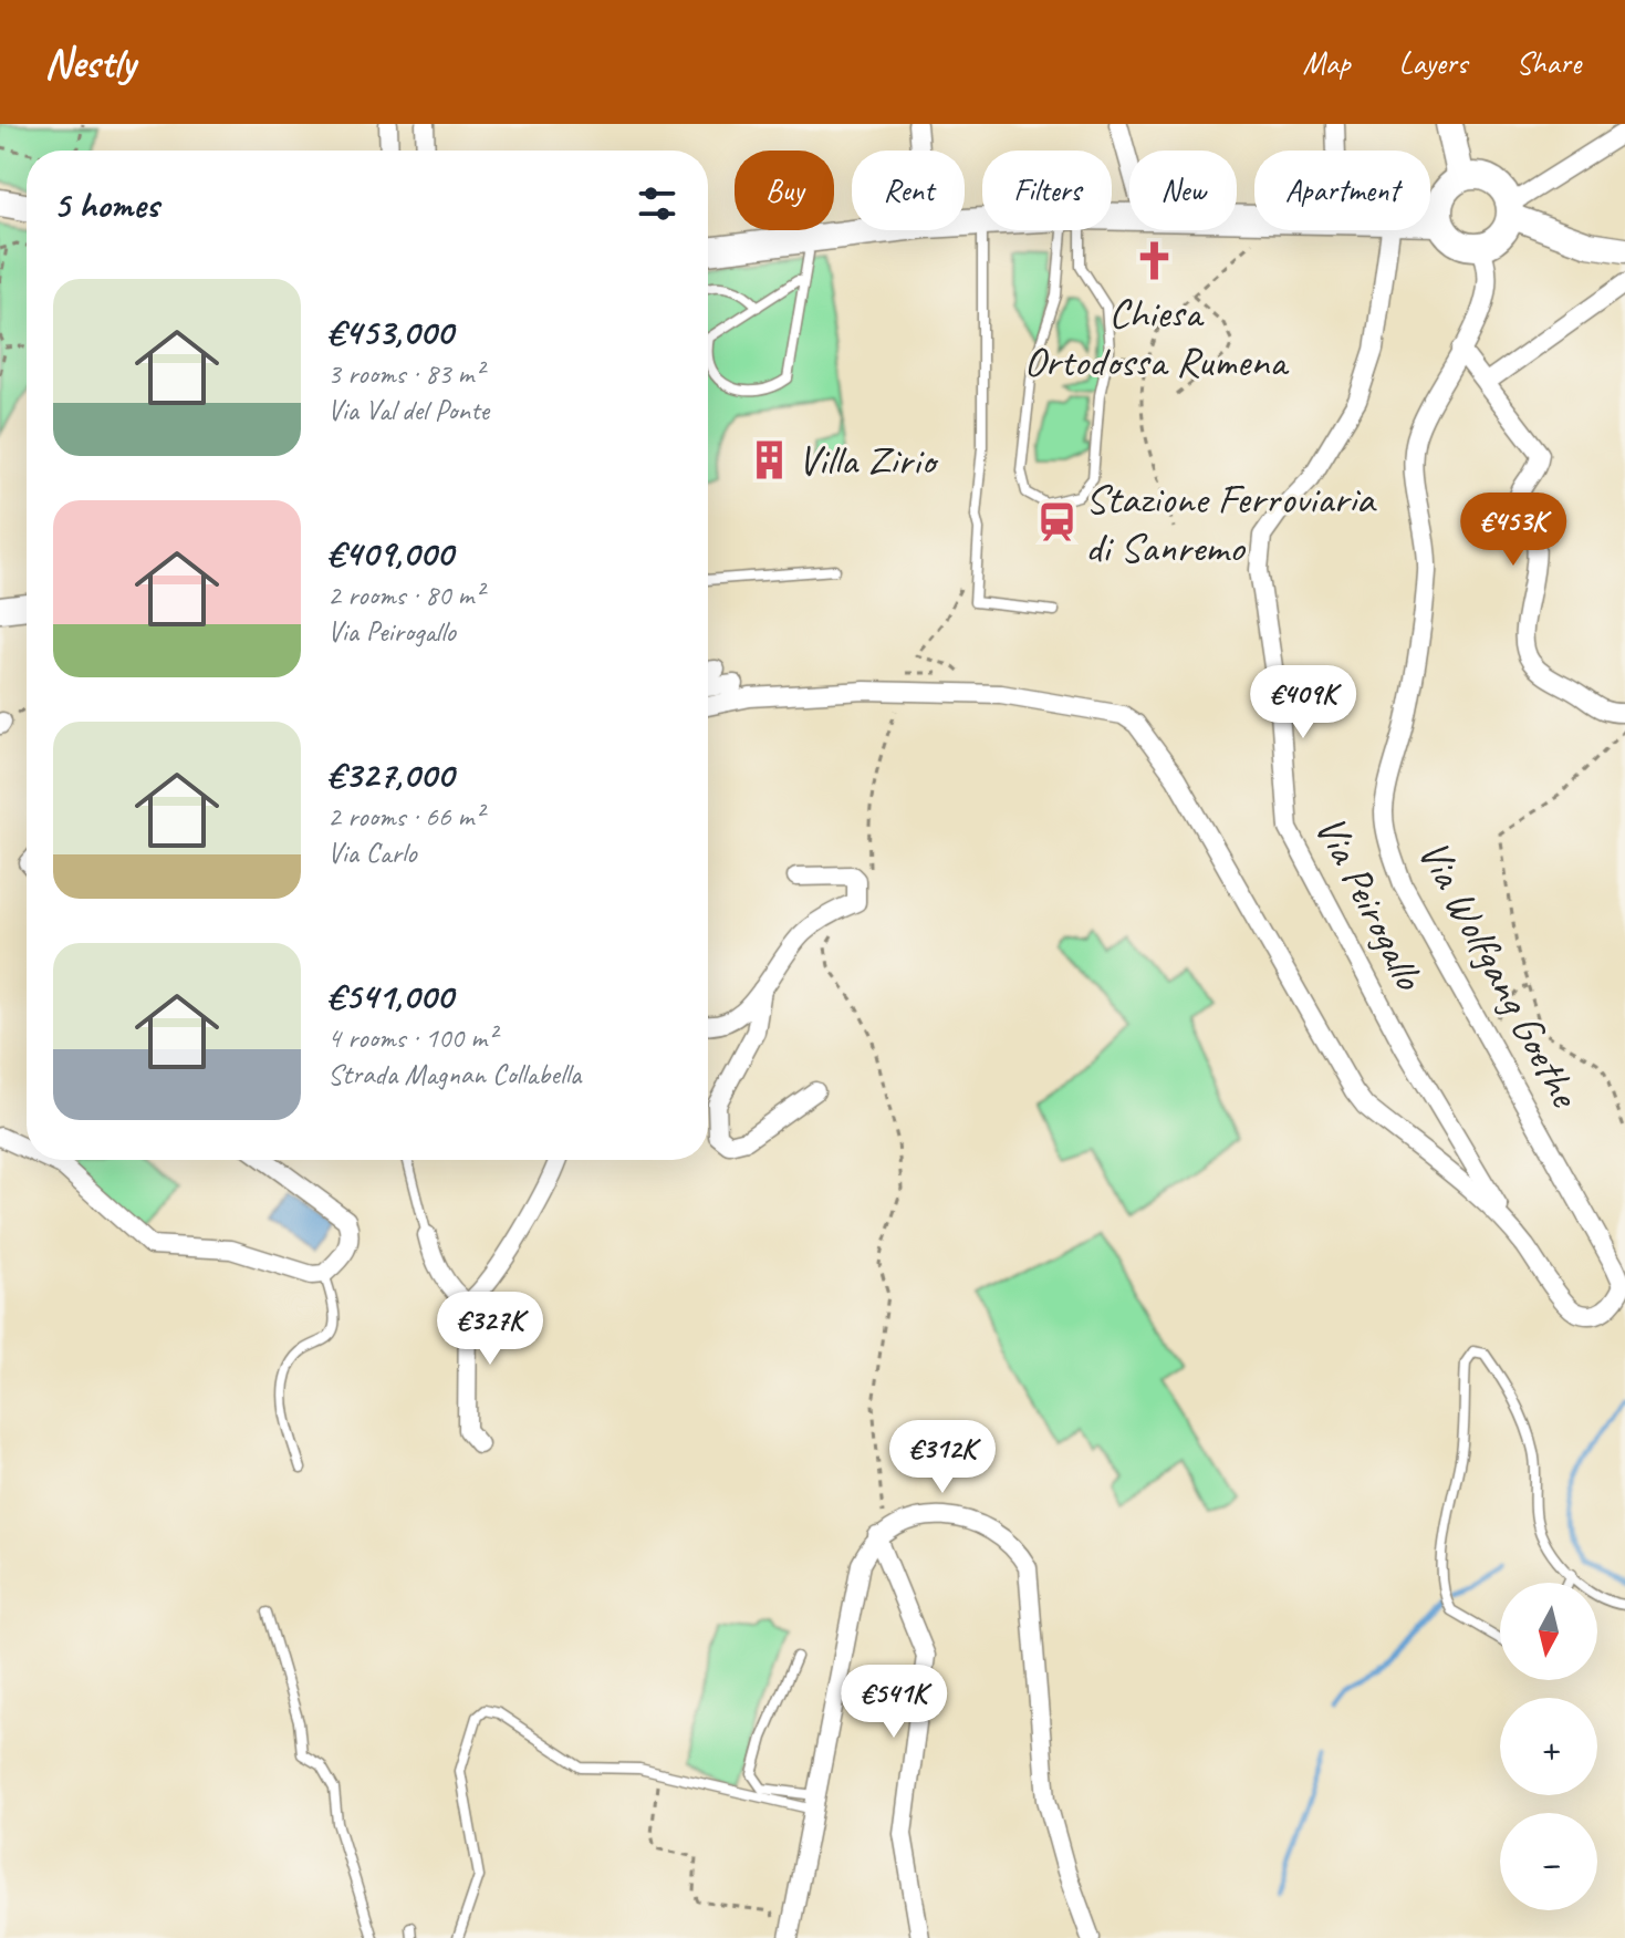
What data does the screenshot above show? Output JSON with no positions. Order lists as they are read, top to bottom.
{
  "streets": {
    "street": ["Via Peirogallo", "Via Wolfgang Goethe"]
  },
  "crossings": [
    ["Via Peirogallo", "Via Wolfgang Goethe"]
  ],
  "places": {
    "church": ["Chiesa Ortodossa Rumena"],
    "building": ["Villa Zirio"],
    "station": ["Stazione Ferroviaria di Sanremo"]
  },
  "north": "bottom",
  "page": {
    "header": "Nestly",
    "nav": ["Map", "Layers", "Share"],
    "chip": [
      "Buy",
      "Rent",
      "Filters",
      "New",
      "Apartment"
    ],
    "heading": "5 homes",
    "list": [
      {
        "name": "€453,000",
        "note": "3 rooms · 83 m² · Via Val del Ponte"
      },
      {
        "name": "€409,000",
        "note": "2 rooms · 80 m² · Via Peirogallo"
      },
      {
        "name": "€327,000",
        "note": "2 rooms · 66 m² · Via Carlo"
      },
      {
        "name": "€541,000",
        "note": "4 rooms · 100 m² · Strada Magnan Collabella"
      }
    ],
    "price": [
      "€453K",
      "€409K",
      "€327K",
      "€312K",
      "€541K"
    ],
    "map_buttons": ["+", "−"]
  }
}
